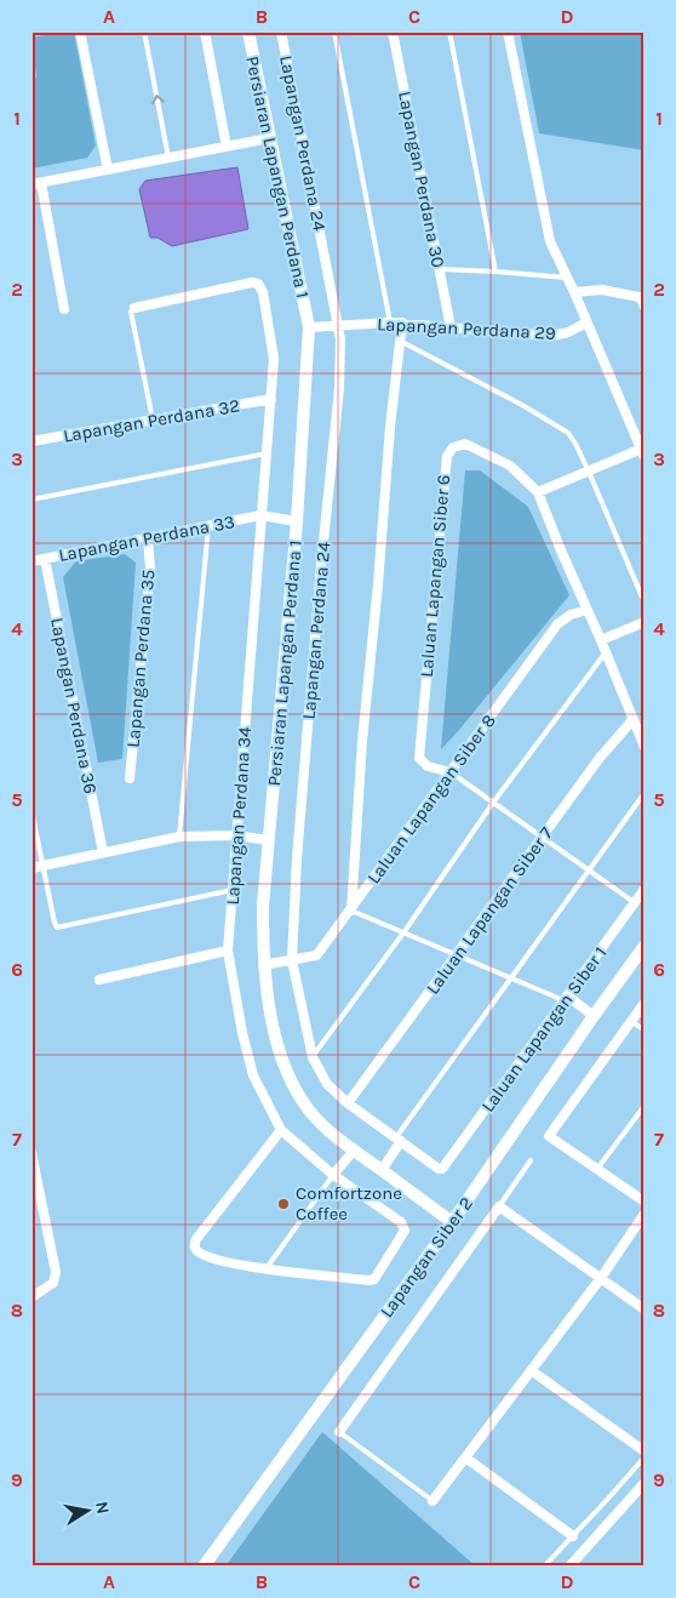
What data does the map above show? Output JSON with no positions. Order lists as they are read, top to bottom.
{
  "streets": {
    "street": [
      "Lapangan Perdana 24",
      "Persiaran Lapangan Perdana 1",
      "Lapangan Perdana 30",
      "Lapangan Perdana 29",
      "Lapangan Perdana 32",
      "Lapangan Perdana 33",
      "Laluan Lapangan Siber 6",
      "Lapangan Perdana 35",
      "Lapangan Perdana 36",
      "Laluan Lapangan Siber 8",
      "Lapangan Perdana 34",
      "Laluan Lapangan Siber 7",
      "Laluan Lapangan Siber 1",
      "Lapangan Siber 2"
    ]
  },
  "crossings": [
    ["Lapangan Perdana 24", "Lapangan Perdana 29"],
    ["Lapangan Perdana 24", "Laluan Lapangan Siber 8"],
    ["Lapangan Perdana 24", "Laluan Lapangan Siber 7"],
    ["Lapangan Perdana 24", "Laluan Lapangan Siber 1"],
    ["Persiaran Lapangan Perdana 1", "Lapangan Perdana 29"],
    ["Persiaran Lapangan Perdana 1", "Lapangan Perdana 33"],
    ["Persiaran Lapangan Perdana 1", "Laluan Lapangan Siber 8"],
    ["Persiaran Lapangan Perdana 1", "Lapangan Siber 2"],
    ["Lapangan Perdana 30", "Lapangan Perdana 29"],
    ["Lapangan Perdana 32", "Lapangan Perdana 34"],
    ["Lapangan Perdana 33", "Lapangan Perdana 35"],
    ["Lapangan Perdana 33", "Lapangan Perdana 36"],
    ["Lapangan Perdana 33", "Lapangan Perdana 34"],
    ["Laluan Lapangan Siber 6", "Laluan Lapangan Siber 8"],
    ["Laluan Lapangan Siber 6", "Laluan Lapangan Siber 7"]
  ],
  "places": ["Comfortzone Coffee"],
  "north": "right",
  "grid": {
    "columns": [
      "A",
      "B",
      "C",
      "D"
    ],
    "rows": [
      "1",
      "2",
      "3",
      "4",
      "5",
      "6",
      "7",
      "8",
      "9"
    ]
  }
}
